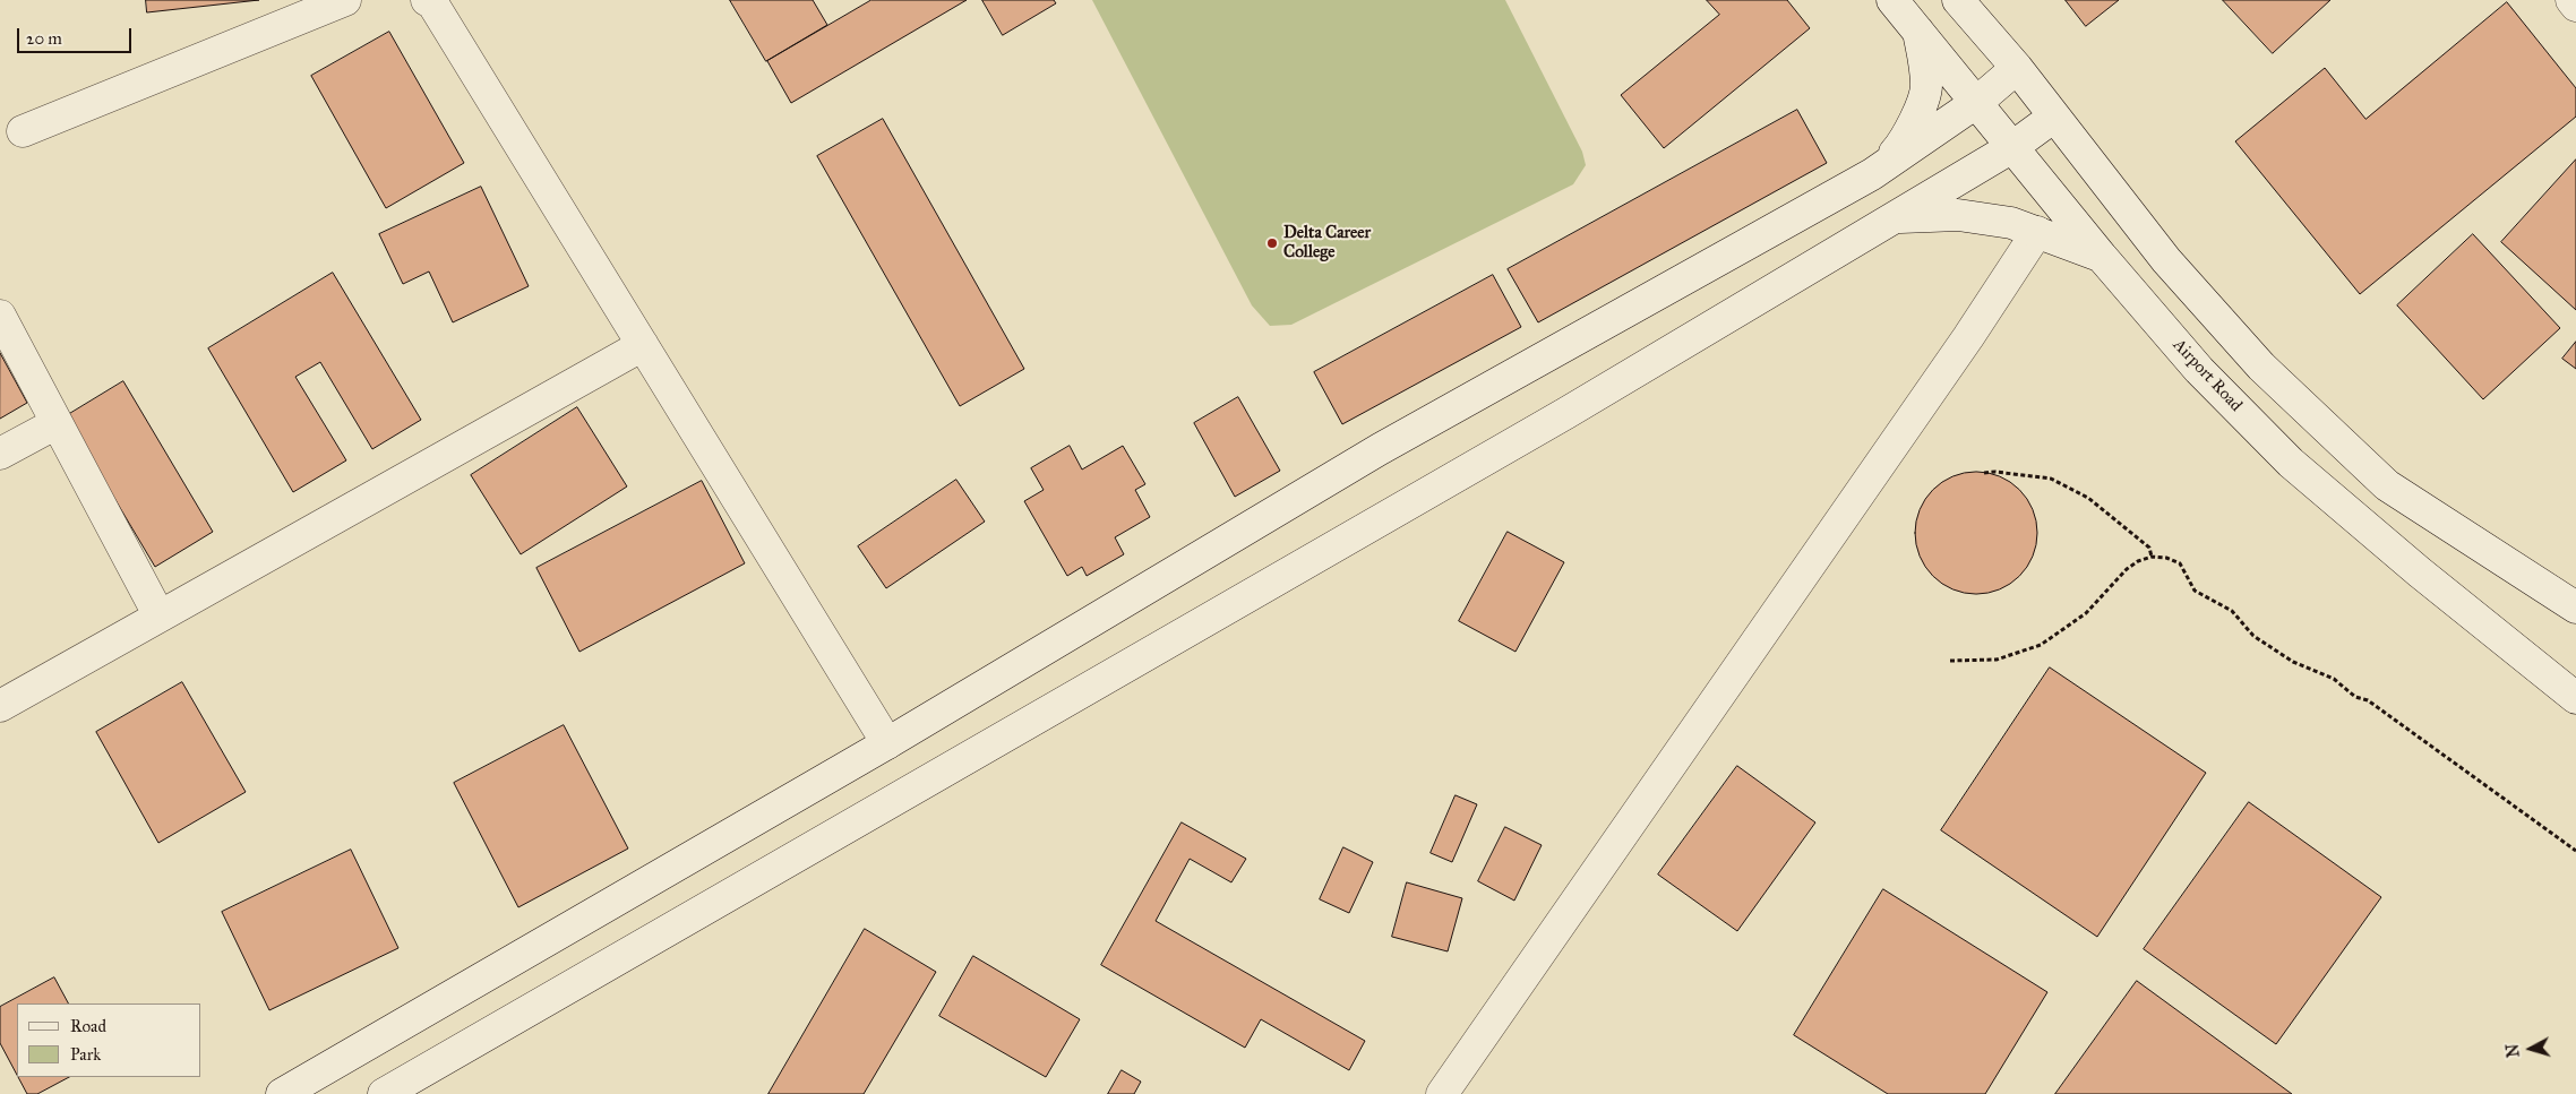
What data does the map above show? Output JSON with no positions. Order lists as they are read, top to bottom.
{
  "streets": {
    "street": ["Airport Road"]
  },
  "places": ["Delta Career College"],
  "legend": ["Road", "Park"],
  "scale_bar": "20 m",
  "north": "left"
}
